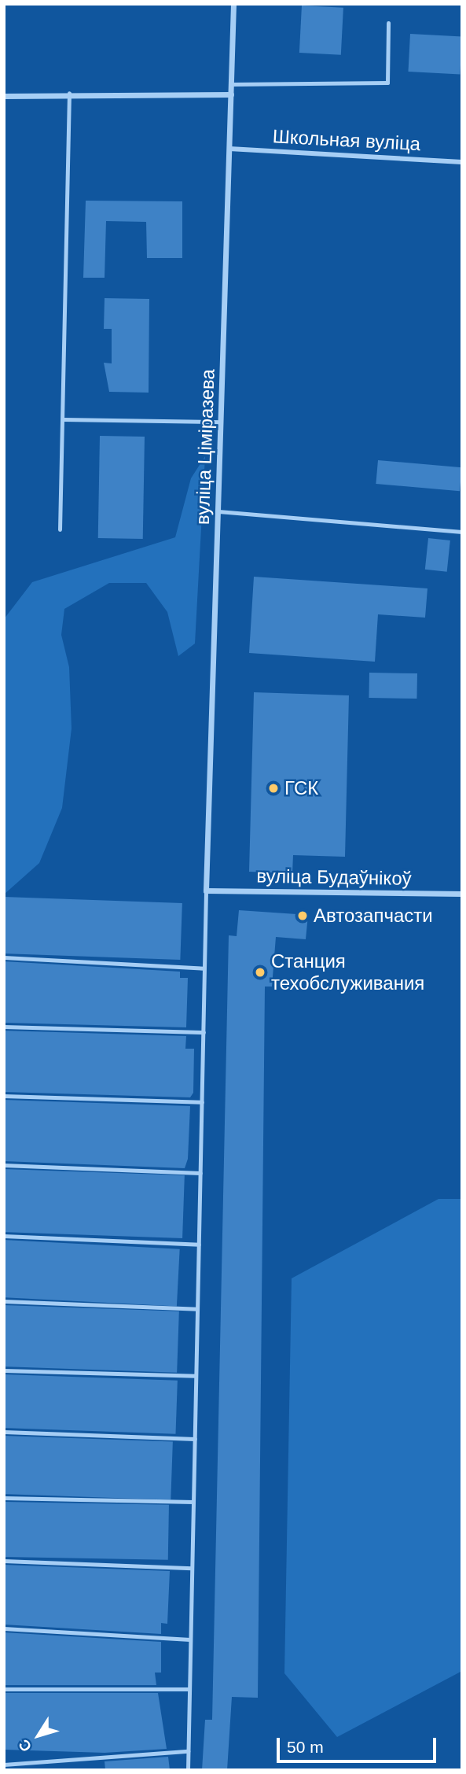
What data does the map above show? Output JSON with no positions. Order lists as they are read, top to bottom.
{
  "streets": {
    "street": ["Школьная вуліца", "вуліца Ціміразева", "вуліца Будаўнікоў"]
  },
  "crossings": [
    ["Школьная вуліца", "вуліца Ціміразева"],
    ["вуліца Ціміразева", "вуліца Будаўнікоў"]
  ],
  "places": ["ГСК", "Автозапчасти", "Станция техобслуживания"],
  "scale_bar": "50 m",
  "north": "bottom left"
}
